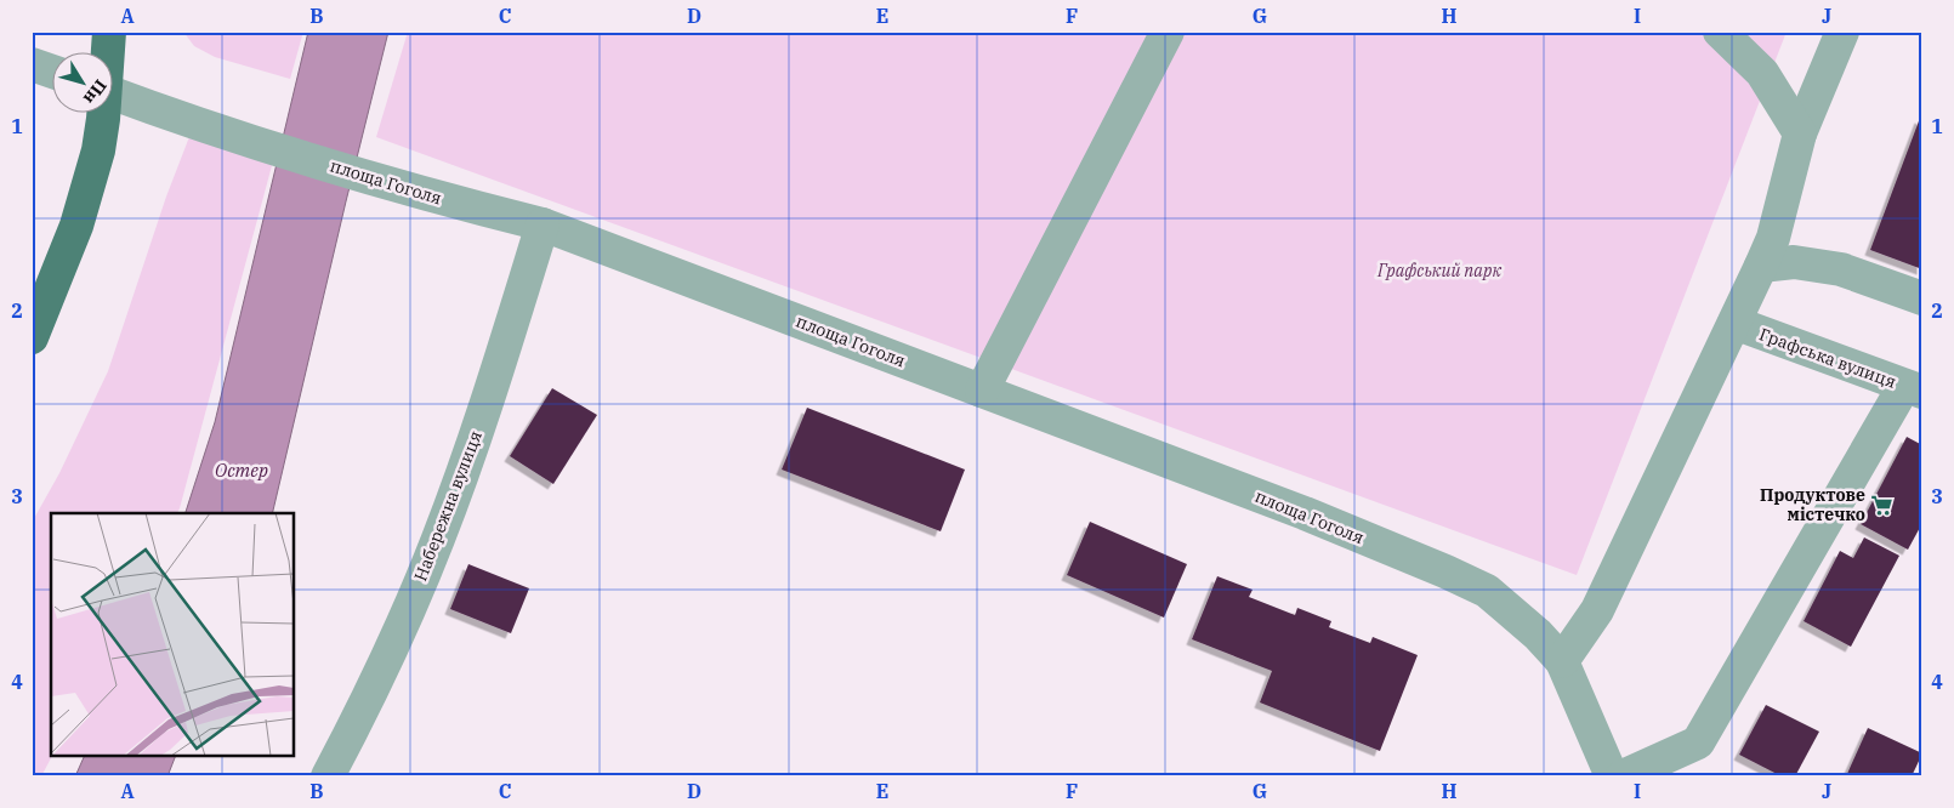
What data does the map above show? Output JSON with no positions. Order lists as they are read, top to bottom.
{
  "streets": {
    "street": ["площа Гоголя", "Графська вулиця", "Набережна вулиця"]
  },
  "crossings": [
    ["площа Гоголя", "Набережна вулиця"]
  ],
  "water": ["Остер"],
  "parks": ["Графський парк"],
  "places": {
    "supermarket": ["Продуктове містечко"]
  },
  "north": "bottom right",
  "grid": {
    "columns": [
      "A",
      "B",
      "C",
      "D",
      "E",
      "F",
      "G",
      "H",
      "I",
      "J"
    ],
    "rows": [
      "1",
      "2",
      "3",
      "4"
    ]
  }
}
